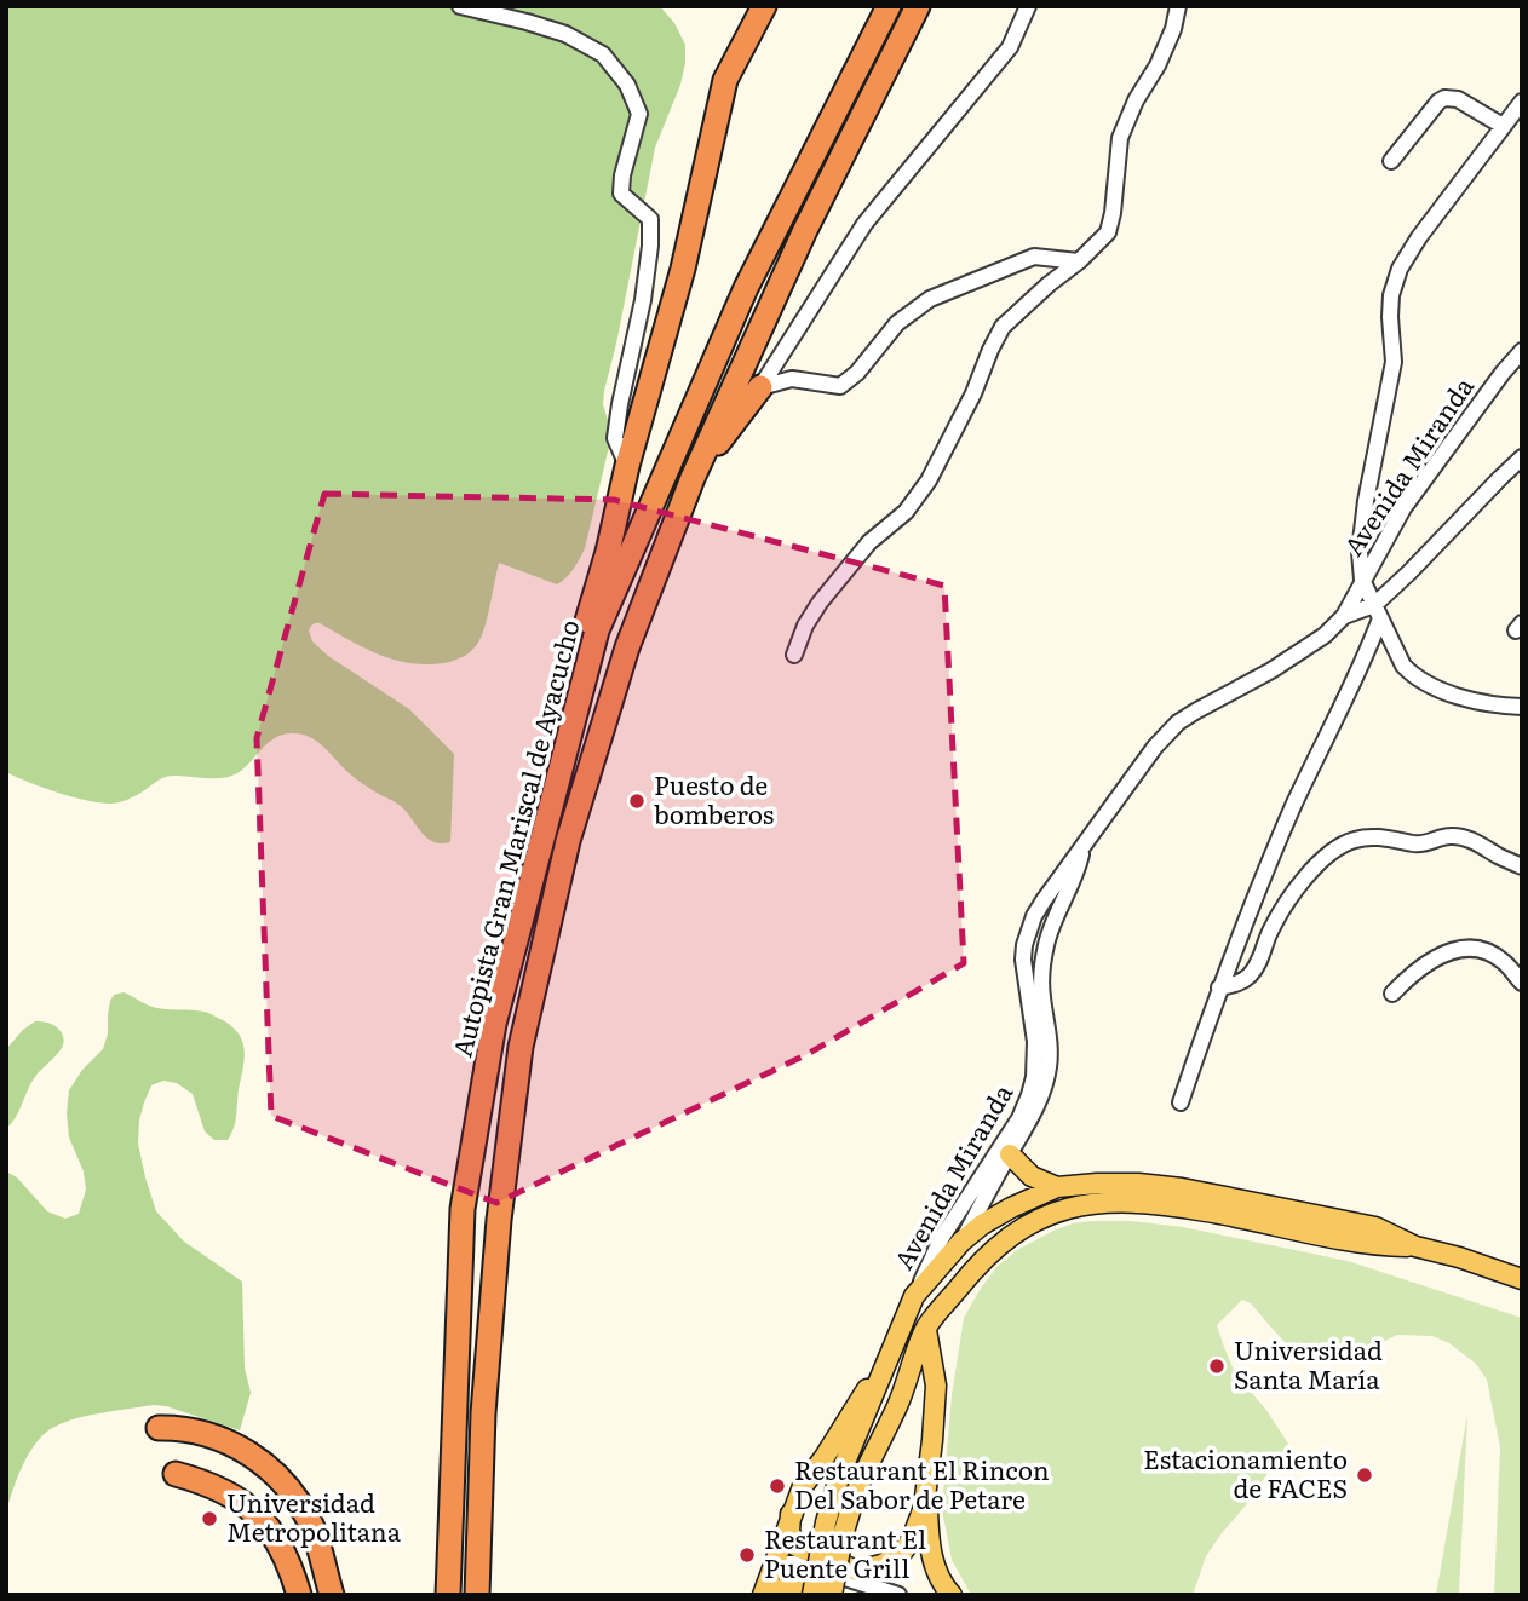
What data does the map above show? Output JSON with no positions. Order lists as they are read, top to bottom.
{
  "streets": {
    "highway": ["Autopista Gran Mariscal de Ayacucho"],
    "street": ["Avenida Miranda"]
  },
  "places": [
    "Puesto de bomberos",
    "Universidad Santa María",
    "Estacionamiento de FACES",
    "Restaurant El Rincon Del Sabor de Petare",
    "Universidad Metropolitana",
    "Restaurant El Puente Grill"
  ]
}
